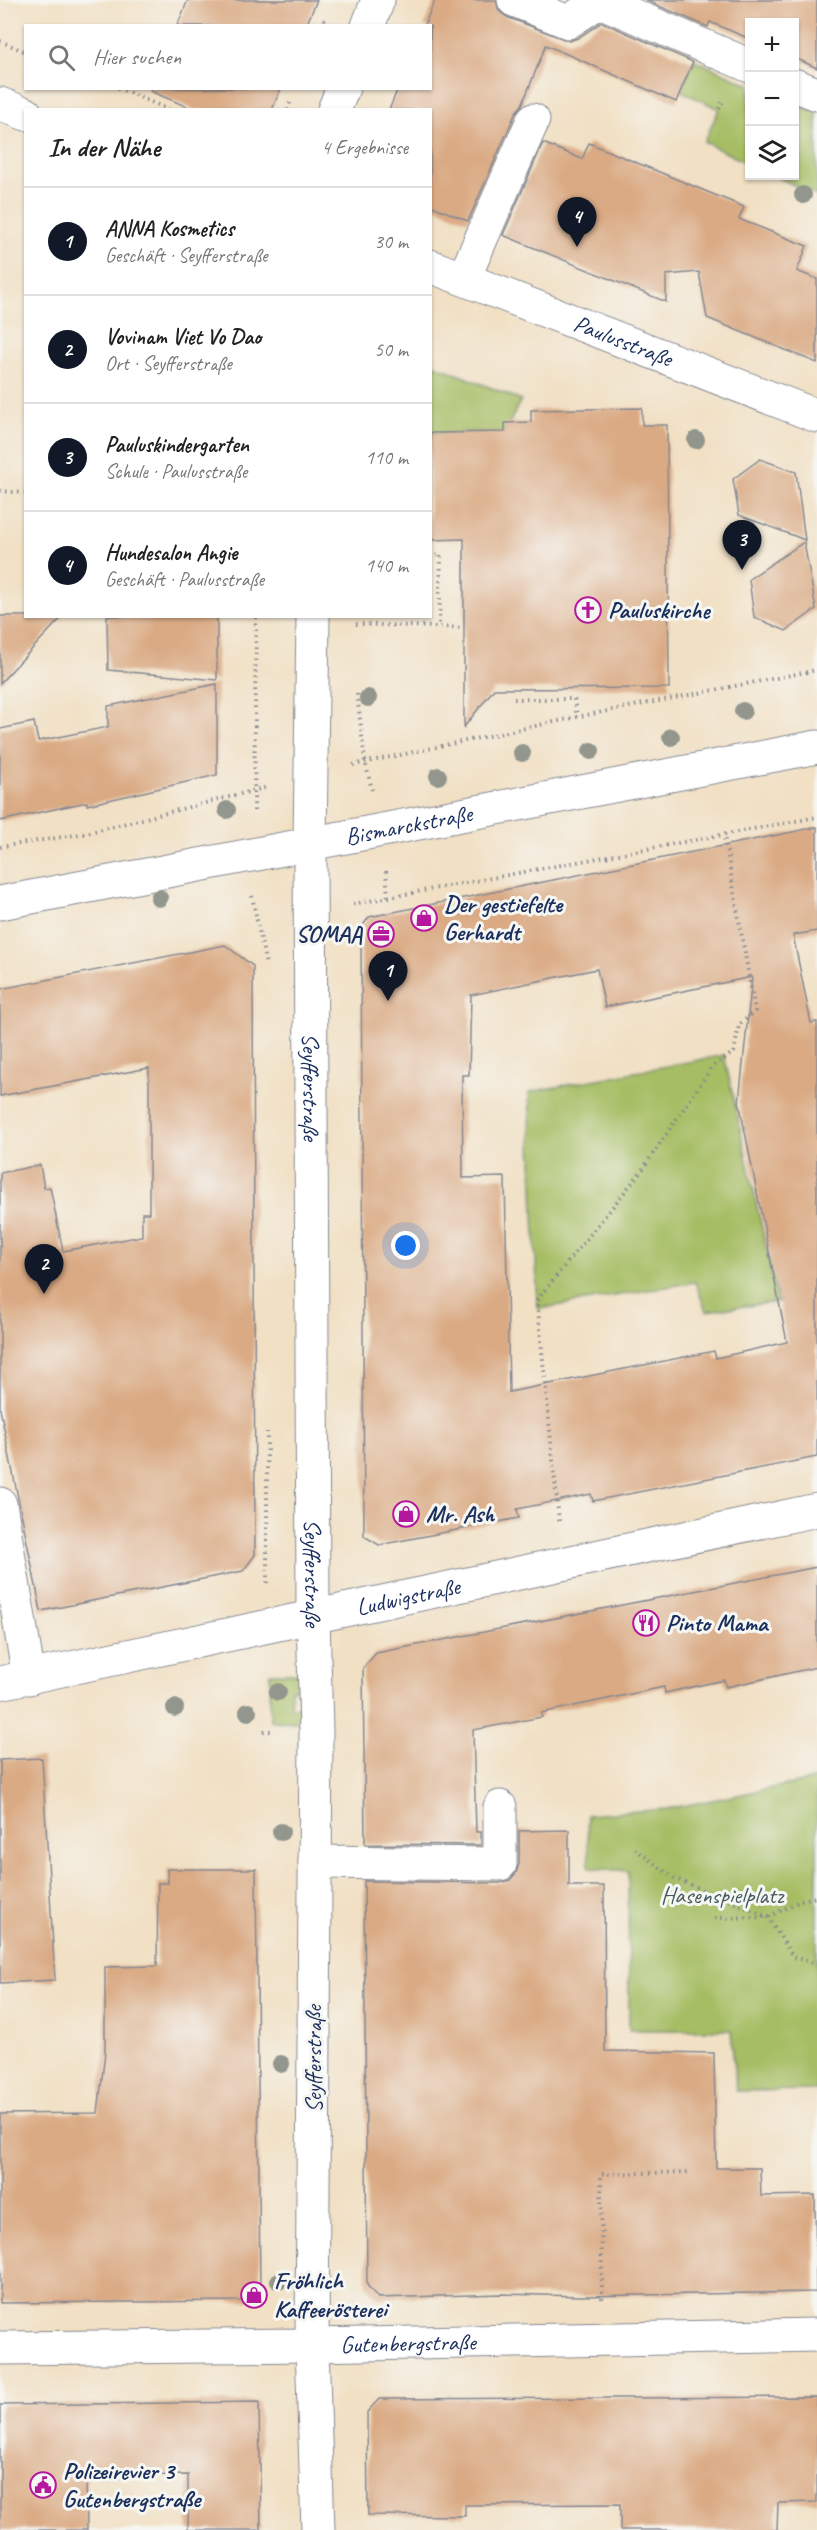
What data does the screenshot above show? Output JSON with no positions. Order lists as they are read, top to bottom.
{
  "streets": {
    "street": [
      "Paulusstraße",
      "Bismarckstraße",
      "Seyfferstraße",
      "Ludwigstraße",
      "Gutenbergstraße"
    ]
  },
  "crossings": [
    ["Bismarckstraße", "Seyfferstraße"],
    ["Seyfferstraße", "Ludwigstraße"],
    ["Seyfferstraße", "Gutenbergstraße"]
  ],
  "parks": ["Hasenspielplatz"],
  "places": {
    "church": ["Pauluskirche"],
    "shop": ["Der gestiefelte Gerhardt", "Mr. Ash", "Fröhlich Kaffeerösterei"],
    "office": ["SOMAA"],
    "restaurant": ["Pinto Mama"],
    "public building": ["Polizeirevier 3 Gutenbergstraße"]
  },
  "page": {
    "map_buttons": ["+", "−"],
    "search": "Hier suchen",
    "heading": ["In der Nähe", "4 Ergebnisse"],
    "list": [
      {
        "mark": "1",
        "name": "ANNA Kosmetics",
        "note": "Geschäft · Seyfferstraße",
        "value": "30 m"
      },
      {
        "mark": "2",
        "name": "Vovinam Viet Vo Dao",
        "note": "Ort · Seyfferstraße",
        "value": "50 m"
      },
      {
        "mark": "3",
        "name": "Pauluskindergarten",
        "note": "Schule · Paulusstraße",
        "value": "110 m"
      },
      {
        "mark": "4",
        "name": "Hundesalon Angie",
        "note": "Geschäft · Paulusstraße",
        "value": "140 m"
      }
    ],
    "pins": [
      "4",
      "3",
      "1",
      "2"
    ]
  }
}
